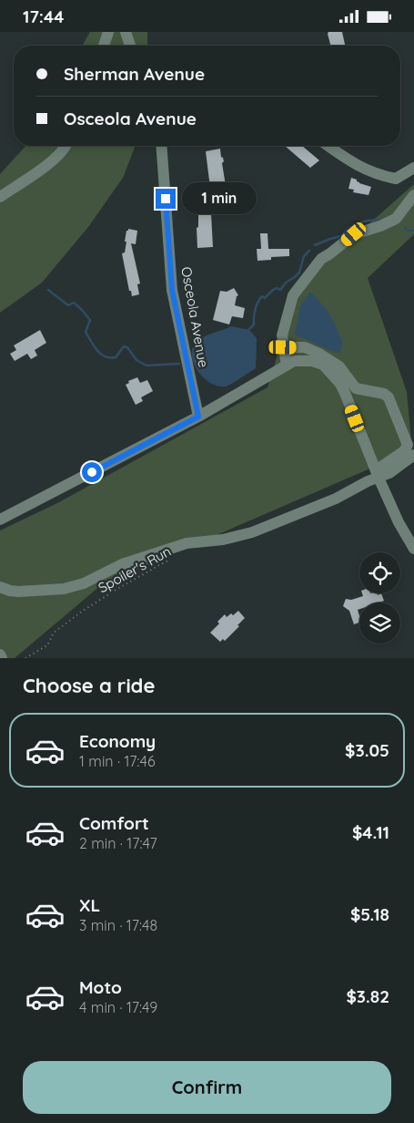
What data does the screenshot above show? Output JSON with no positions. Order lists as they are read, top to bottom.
{
  "streets": {
    "street": ["Osceola Avenue"],
    "path": ["Spoiler's Run"]
  },
  "page": {
    "status": "17:44",
    "banner": ["Sherman Avenue", "Osceola Avenue"],
    "bubble": "1 min",
    "heading": "Choose a ride",
    "list": [
      {
        "name": "Economy",
        "note": "1 min · 17:46",
        "value": "$3.05"
      },
      {
        "name": "Comfort",
        "note": "2 min · 17:47",
        "value": "$4.11"
      },
      {
        "name": "XL",
        "note": "3 min · 17:48",
        "value": "$5.18"
      },
      {
        "name": "Moto",
        "note": "4 min · 17:49",
        "value": "$3.82"
      }
    ],
    "buttons": "Confirm"
  }
}
